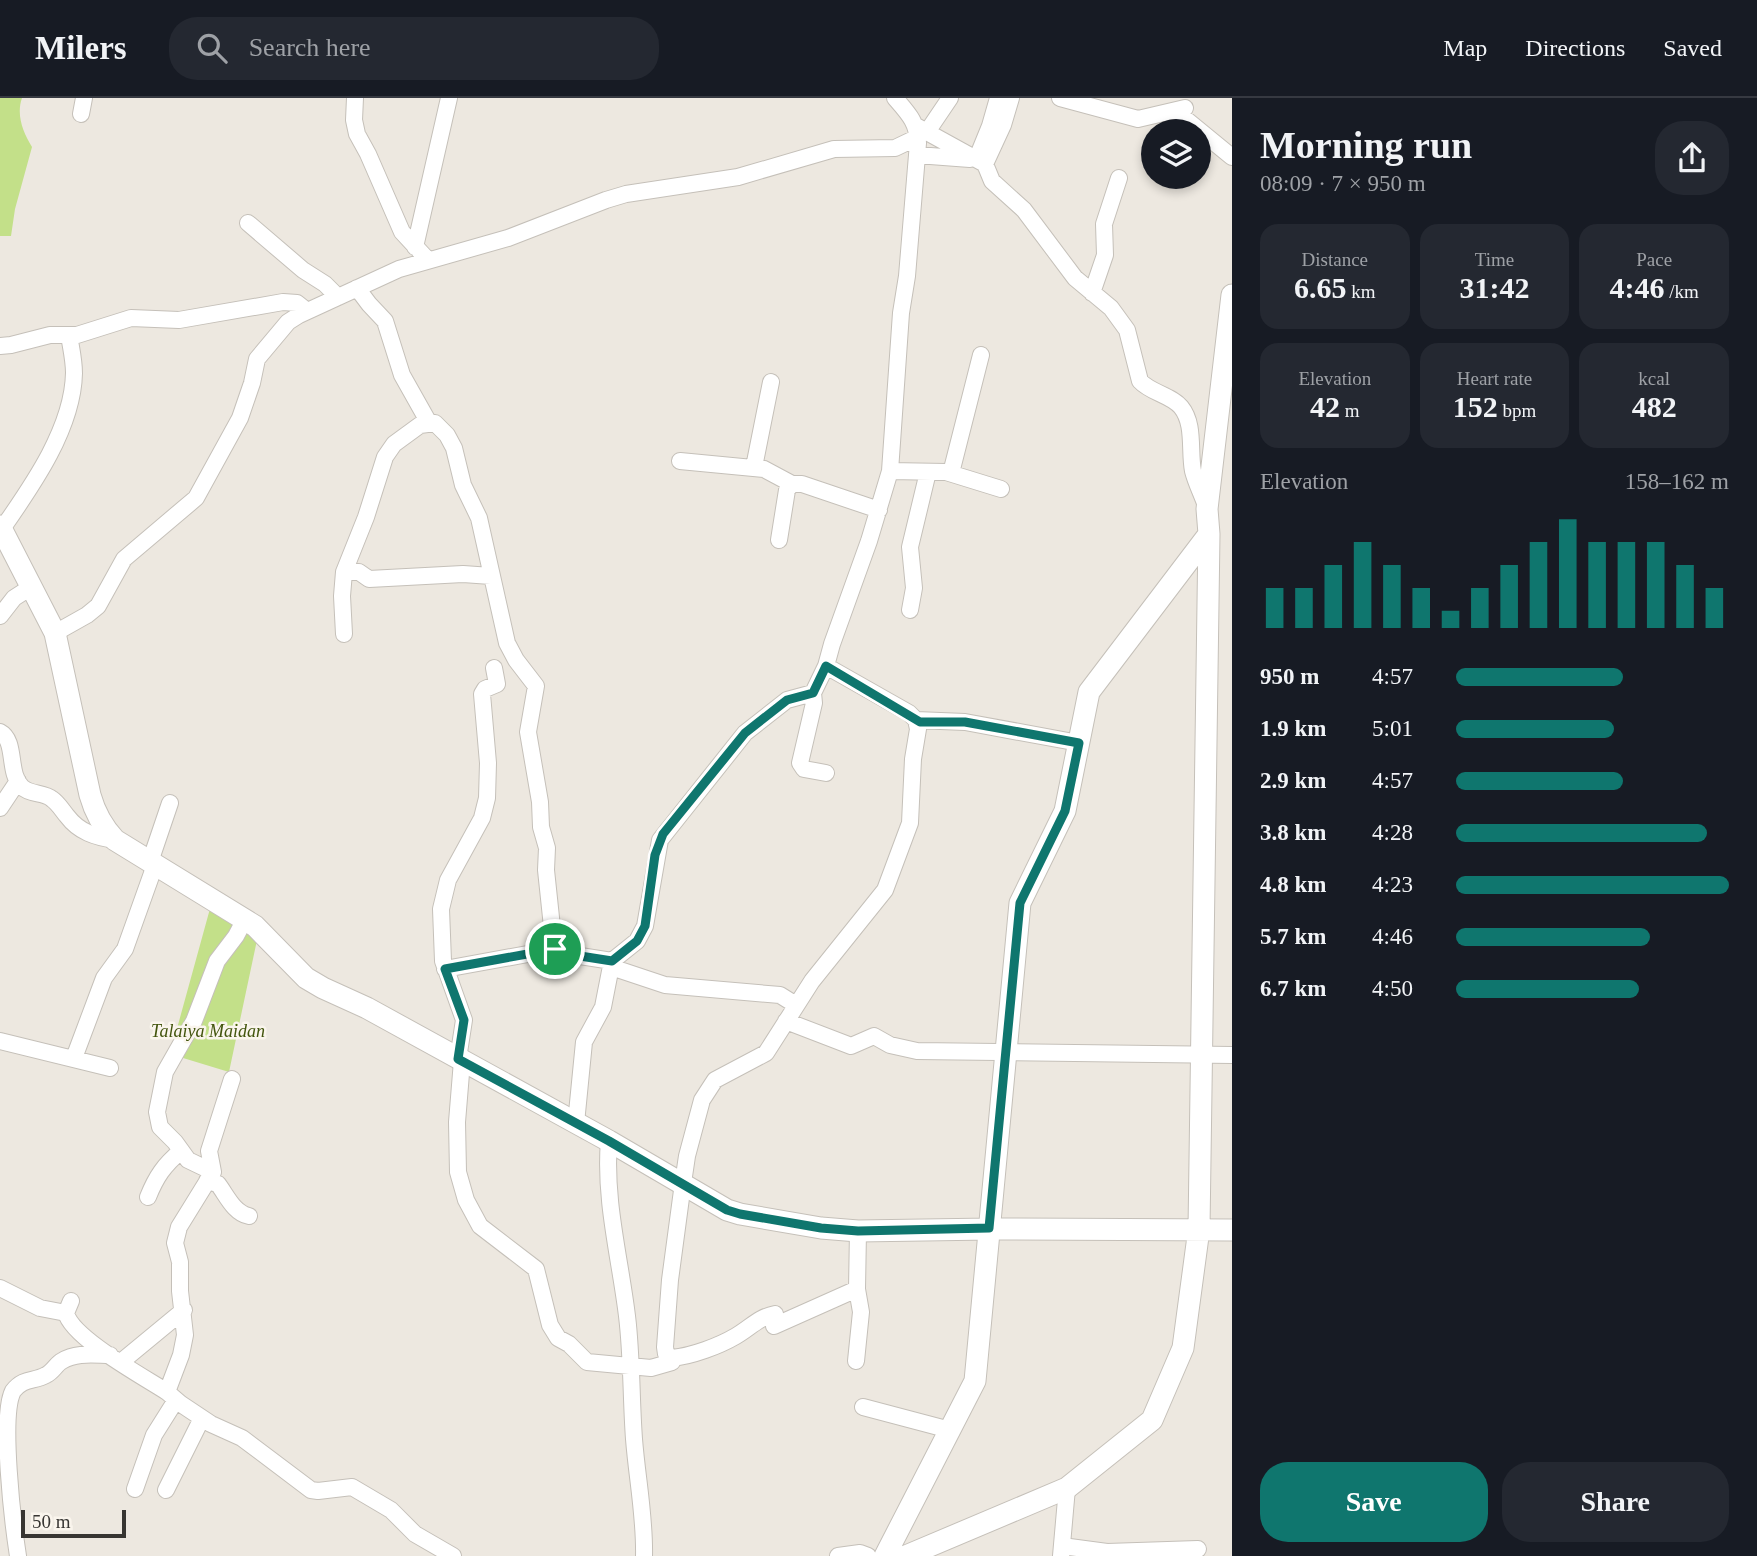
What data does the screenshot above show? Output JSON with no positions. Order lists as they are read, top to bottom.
{
  "parks": ["Talaiya Maidan"],
  "scale_bar": "50 m",
  "page": {
    "header": "Milers",
    "search": "Search here",
    "nav": ["Map", "Directions", "Saved"],
    "heading": ["Morning run", "08:09 · 7 × 950 m"],
    "stats": [
      ["Distance", "6.65 km"],
      ["Time", "31:42"],
      ["Pace", "4:46 /km"],
      ["Elevation", "42 m"],
      ["Heart rate", "152 bpm"],
      ["kcal", "482"]
    ],
    "chart": ["Elevation", "158–162 m"],
    "list": [
      {
        "name": "950 m",
        "note": "4:57"
      },
      {
        "name": "1.9 km",
        "note": "5:01"
      },
      {
        "name": "2.9 km",
        "note": "4:57"
      },
      {
        "name": "3.8 km",
        "note": "4:28"
      },
      {
        "name": "4.8 km",
        "note": "4:23"
      },
      {
        "name": "5.7 km",
        "note": "4:46"
      },
      {
        "name": "6.7 km",
        "note": "4:50"
      }
    ],
    "buttons": ["Save", "Share"],
    "scale": "50 m"
  }
}
